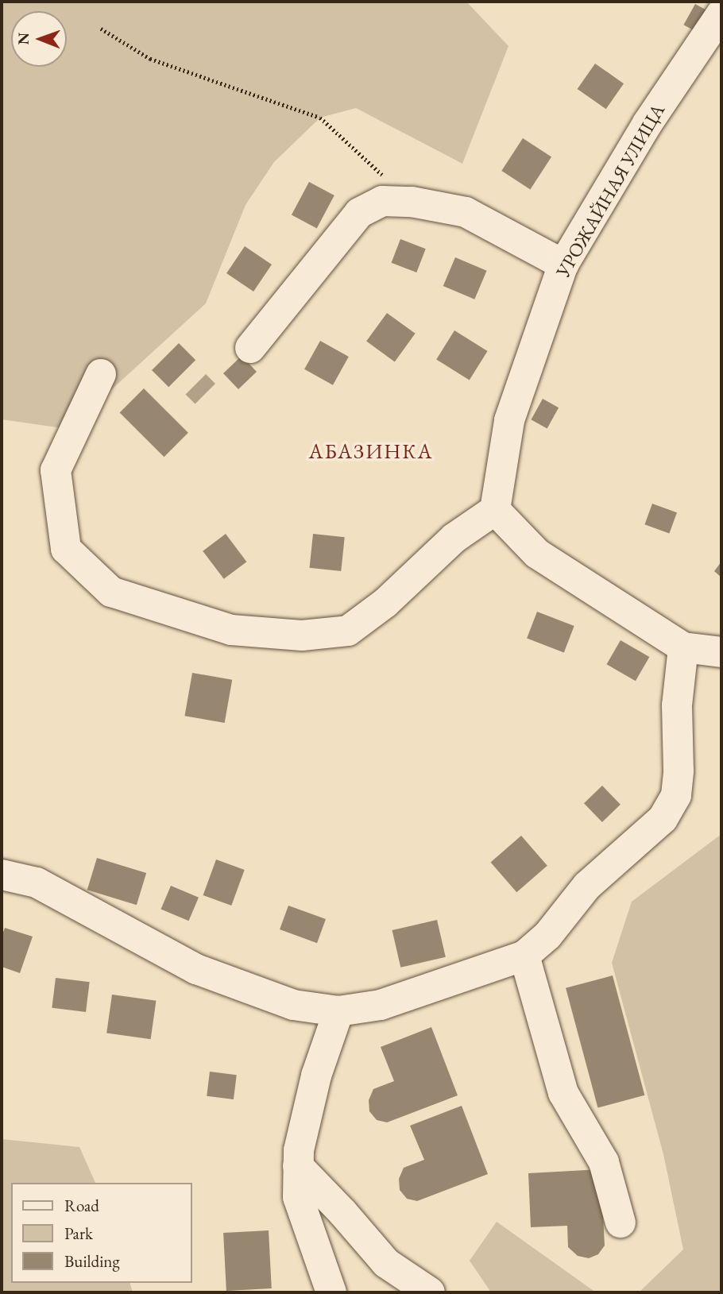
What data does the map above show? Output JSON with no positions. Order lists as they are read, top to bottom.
{
  "streets": {
    "street": ["УРОЖАЙНАЯ УЛИЦА"]
  },
  "districts": ["АБАЗИНКА"],
  "legend": ["Road", "Park", "Building"],
  "north": "left"
}
